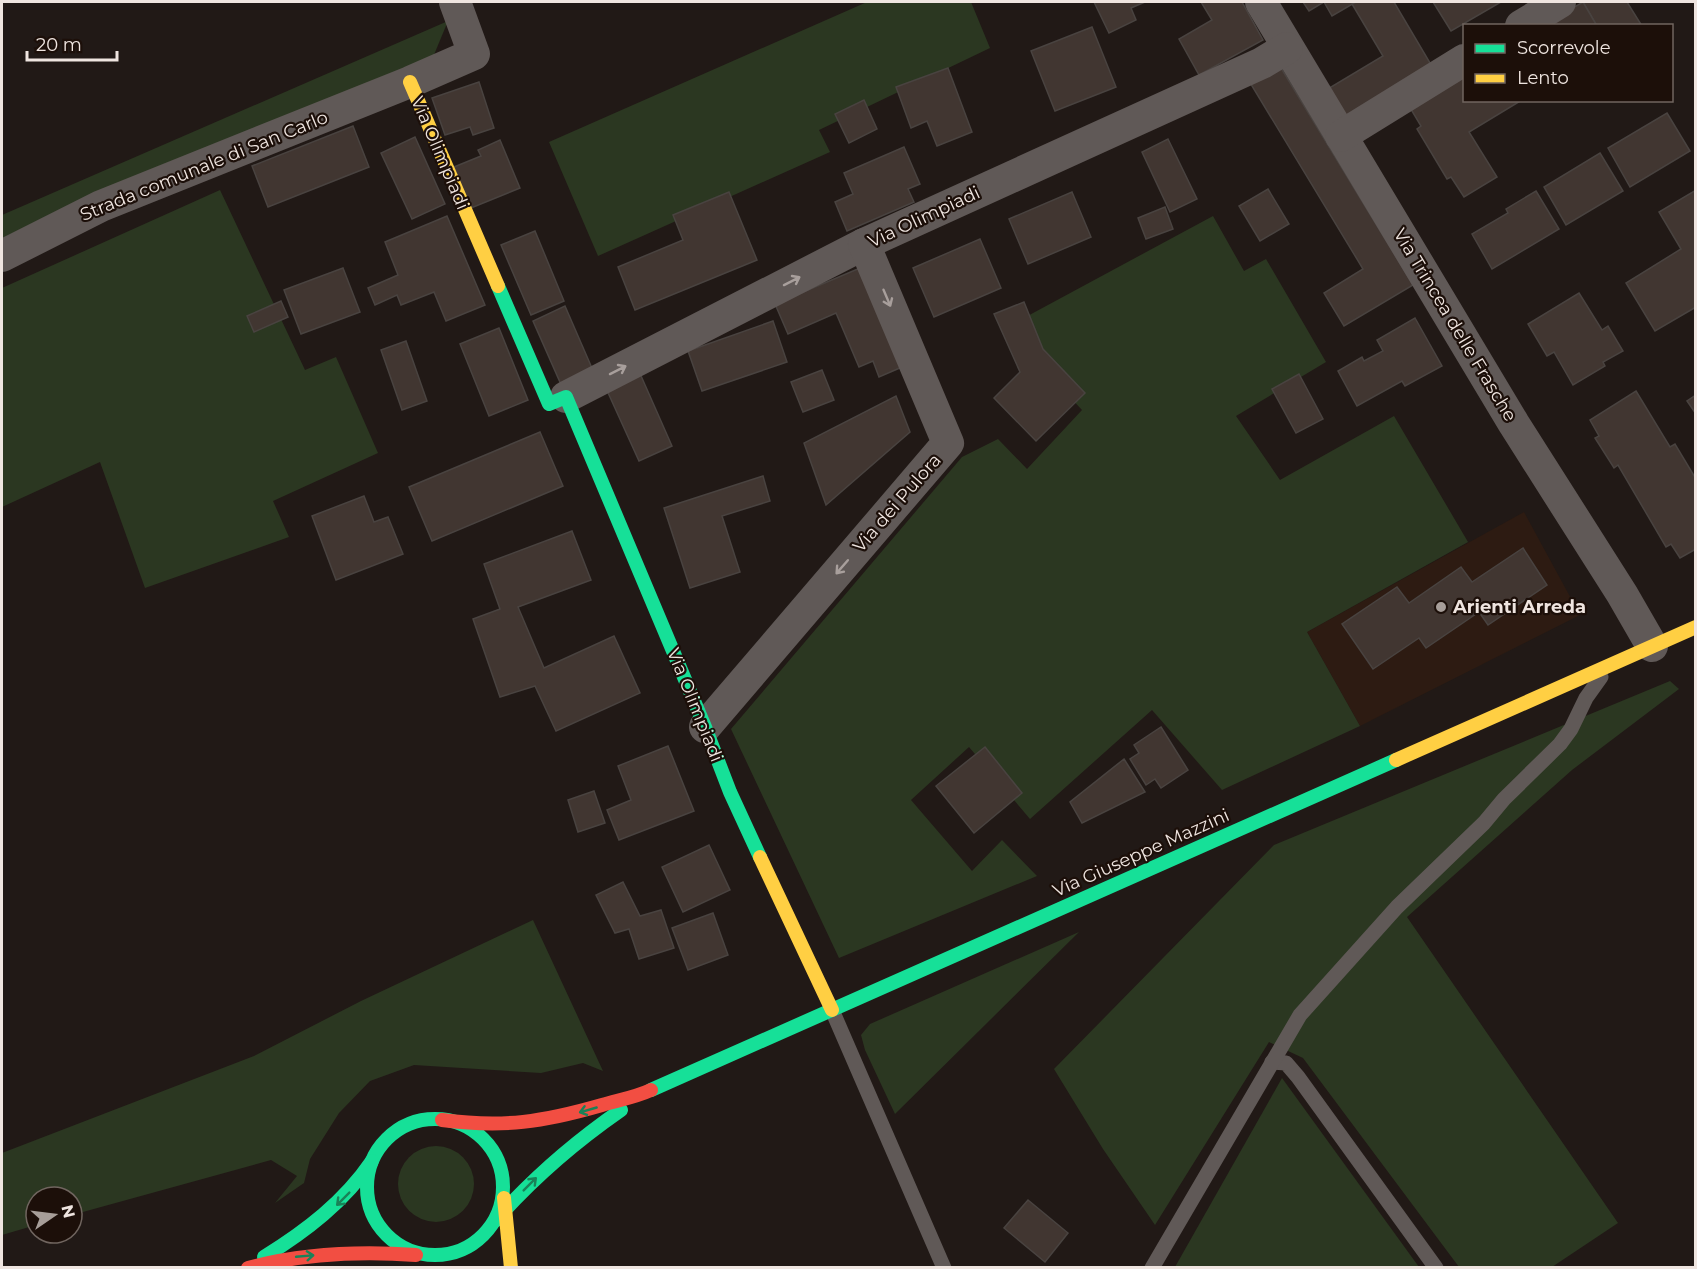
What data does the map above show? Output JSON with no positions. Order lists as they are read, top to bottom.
{
  "streets": {
    "street": [
      "Via Olimpiadi",
      "Strada comunale di San Carlo",
      "Via Trincea delle Frasche",
      "Via dei Pulora",
      "Via Giuseppe Mazzini"
    ]
  },
  "crossings": [
    ["Via Olimpiadi", "Strada comunale di San Carlo"],
    ["Via Olimpiadi", "Via Trincea delle Frasche"],
    ["Via Olimpiadi", "Via dei Pulora"],
    ["Via Olimpiadi", "Via Giuseppe Mazzini"],
    ["Via Trincea delle Frasche", "Via Giuseppe Mazzini"]
  ],
  "one_way": ["Via dei Pulora"],
  "places": ["Arienti Arreda"],
  "legend": ["Scorrevole", "Lento"],
  "scale_bar": "20 m",
  "north": "right"
}
